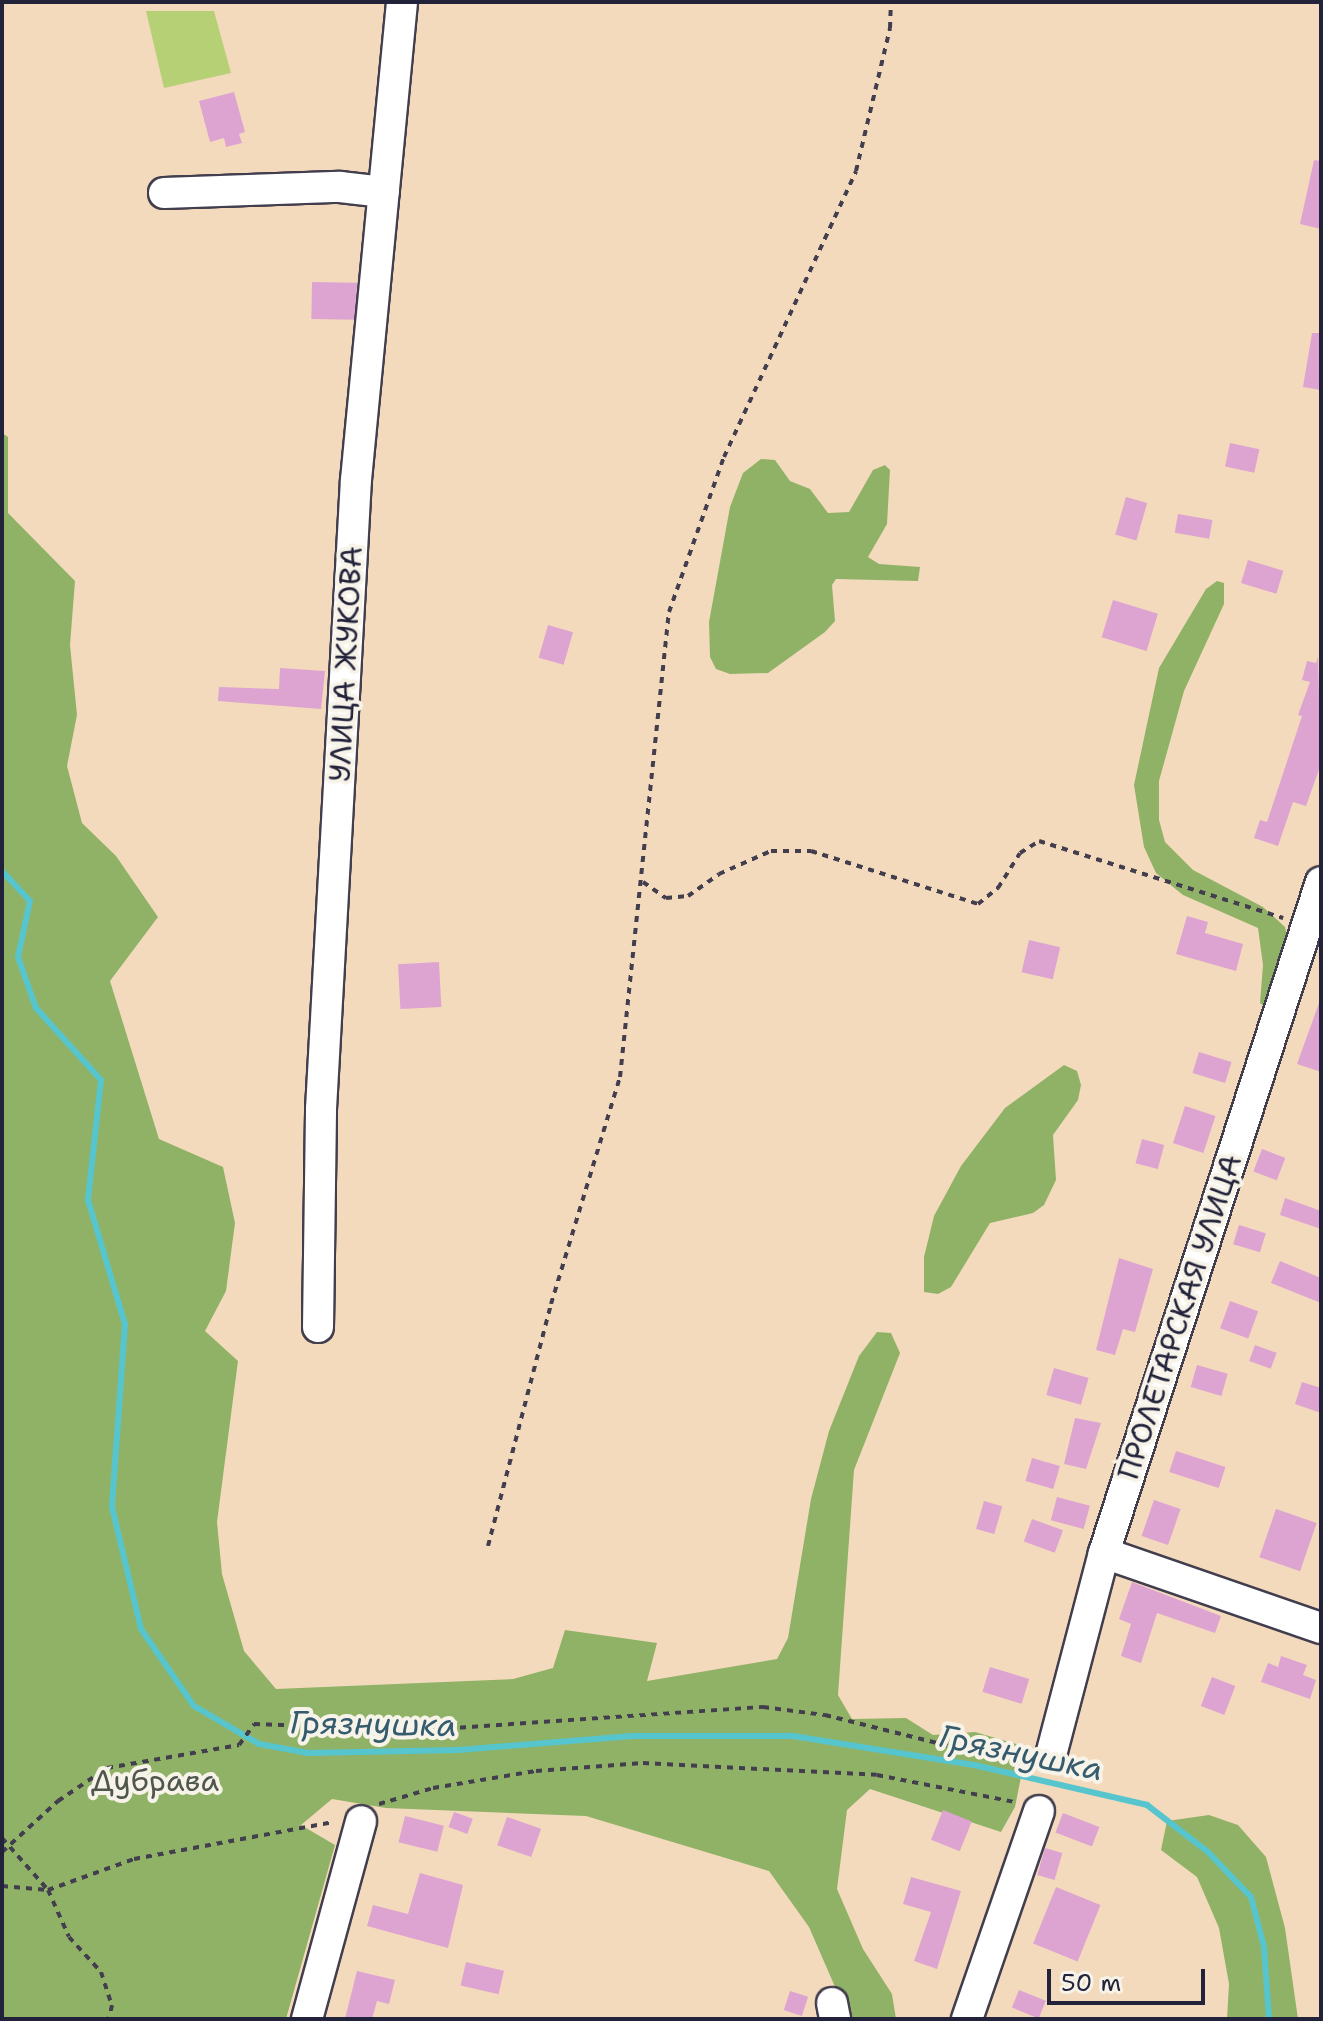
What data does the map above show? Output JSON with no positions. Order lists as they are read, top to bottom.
{
  "streets": {
    "street": ["УЛИЦА ЖУКОВА", "ПРОЛЕТАРСКАЯ УЛИЦА"]
  },
  "water": ["Грязнушка"],
  "parks": ["Дубрава"],
  "scale_bar": "50 m"
}
